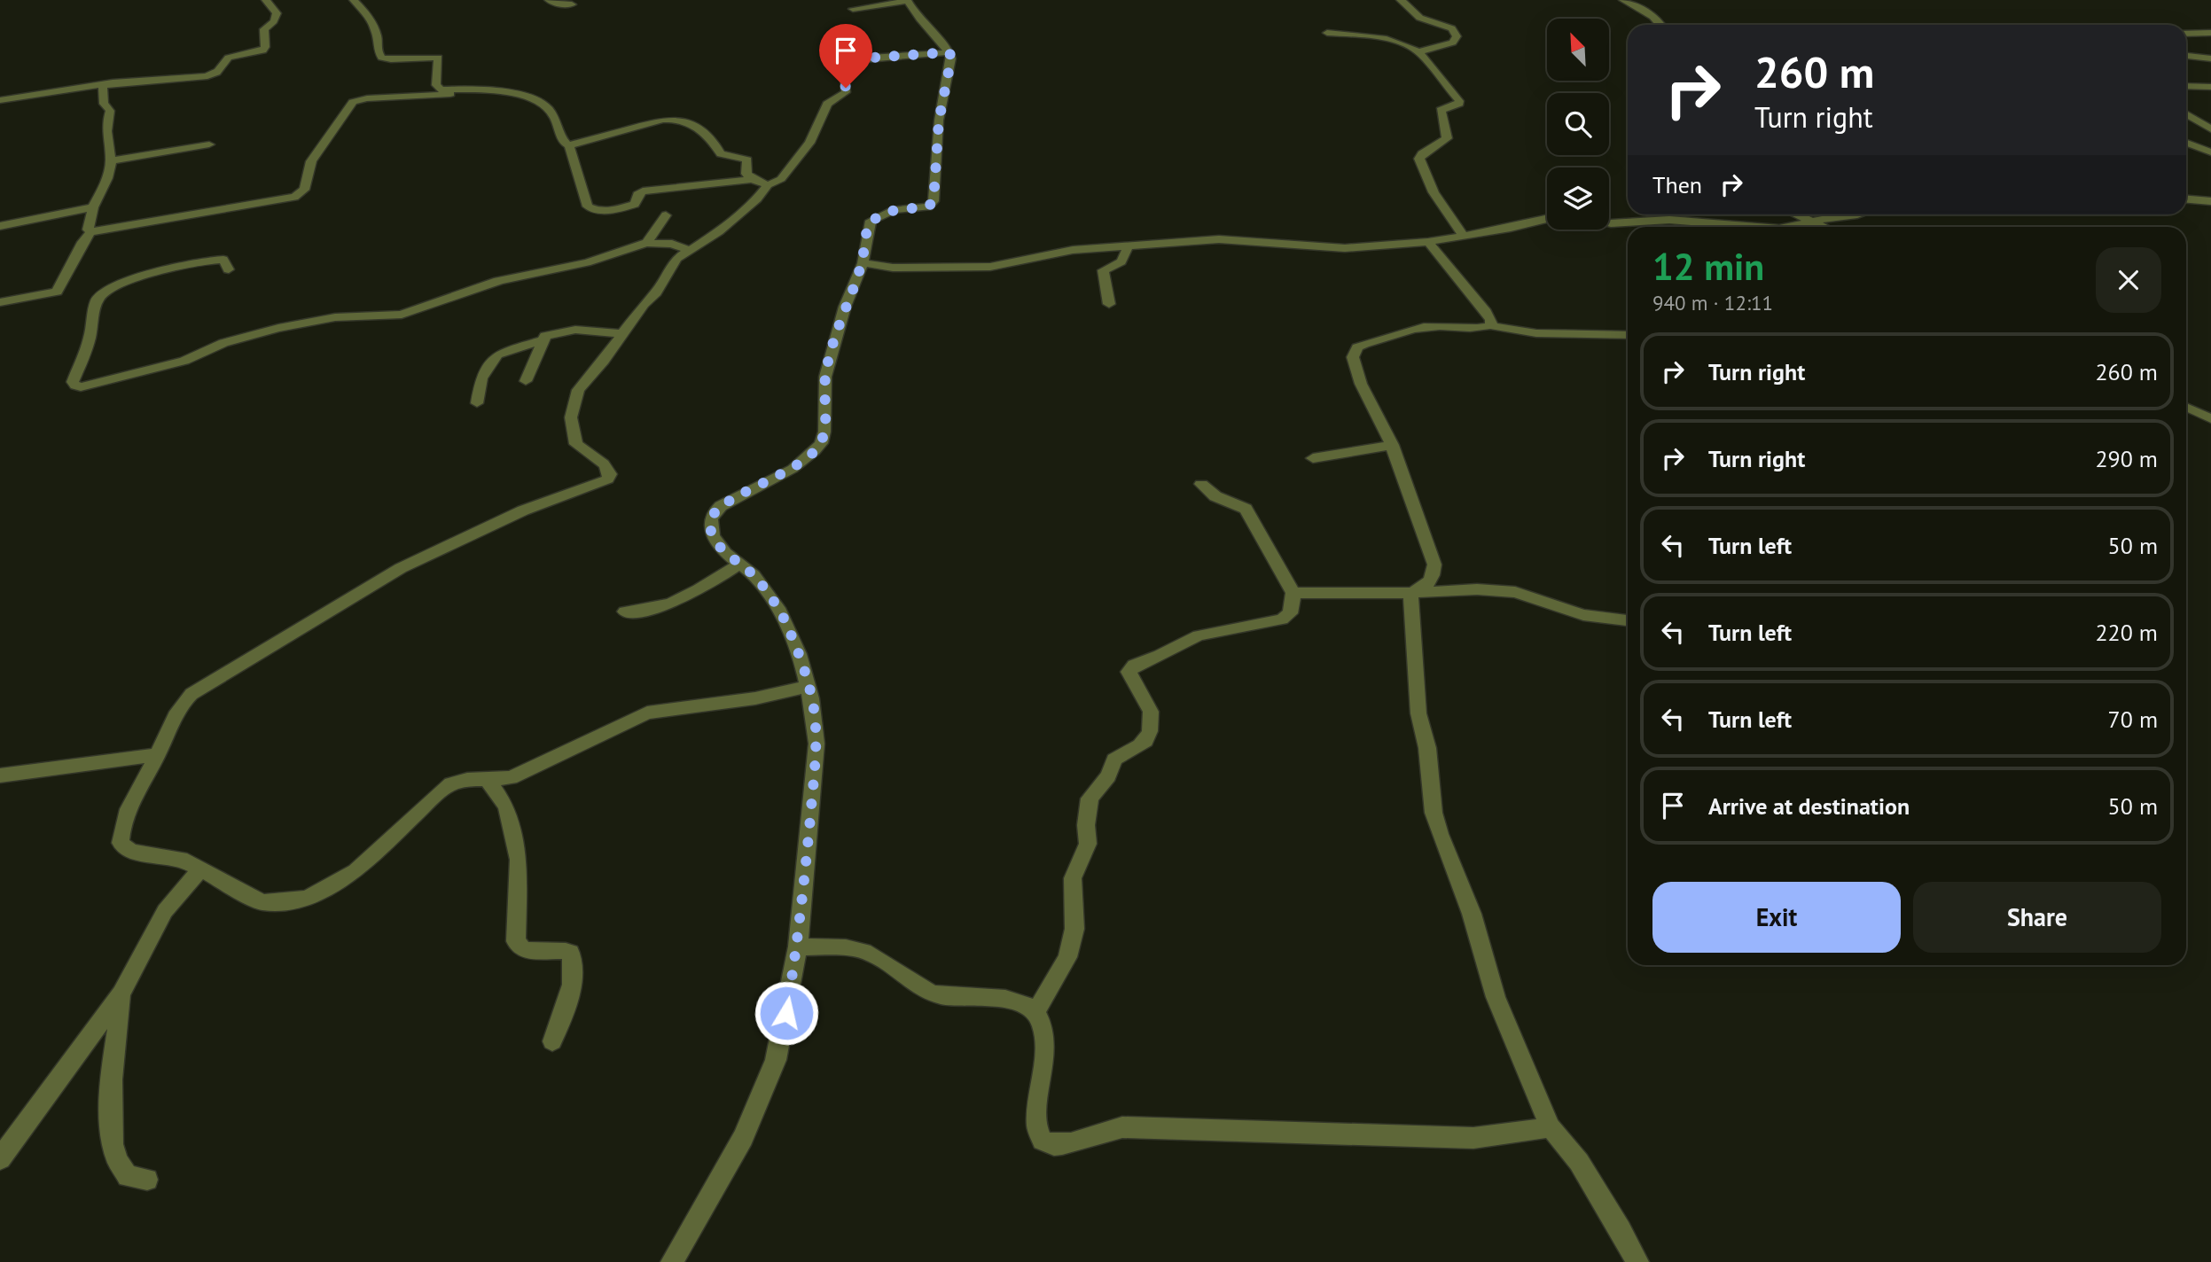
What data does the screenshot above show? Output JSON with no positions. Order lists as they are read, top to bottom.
{
  "north": "top left",
  "page": {
    "turn": ["260 m", "Turn right"],
    "then": "Then",
    "heading": ["12 min", "940 m · 12:11"],
    "list": [
      {
        "name": "Turn right",
        "value": "260 m"
      },
      {
        "name": "Turn right",
        "value": "290 m"
      },
      {
        "name": "Turn left",
        "value": "50 m"
      },
      {
        "name": "Turn left",
        "value": "220 m"
      },
      {
        "name": "Turn left",
        "value": "70 m"
      },
      {
        "name": "Arrive at destination",
        "value": "50 m"
      }
    ],
    "buttons": ["Exit", "Share"]
  }
}
